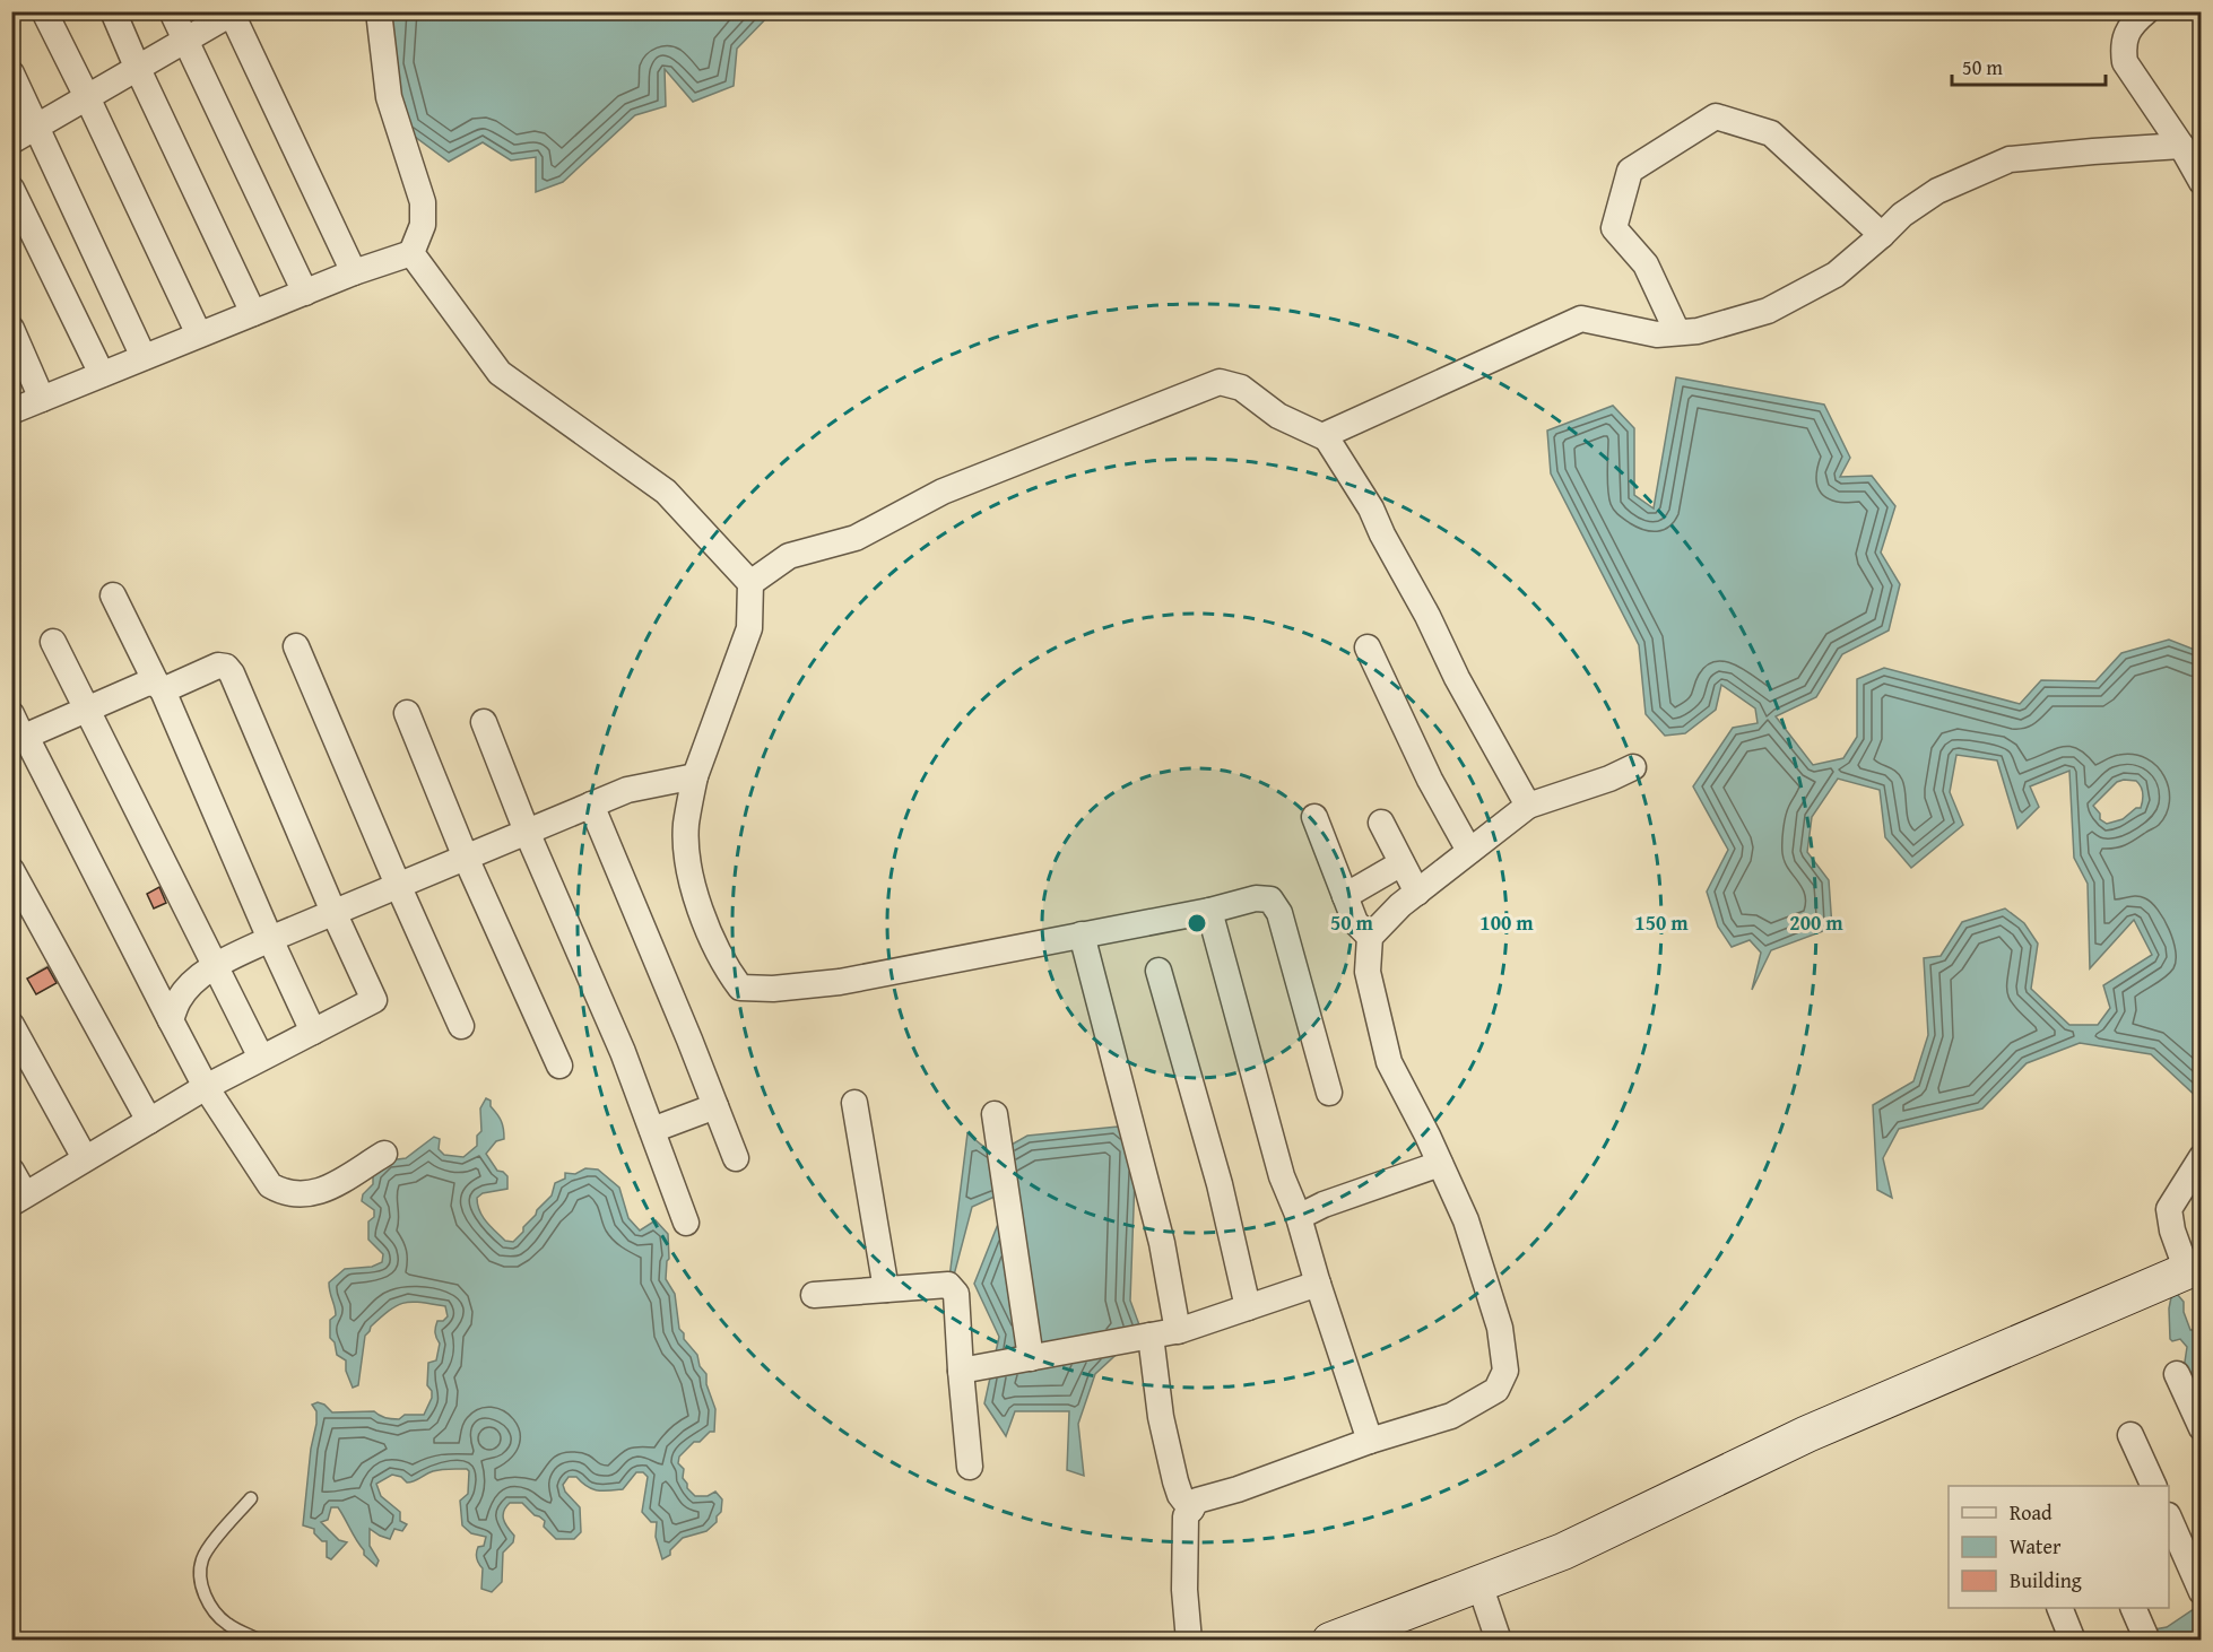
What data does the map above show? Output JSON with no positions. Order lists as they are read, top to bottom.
{
  "legend": ["Road", "Water", "Building"],
  "scale_bar": "50 m",
  "rings": [
    "50 m",
    "100 m",
    "150 m",
    "200 m"
  ]
}
